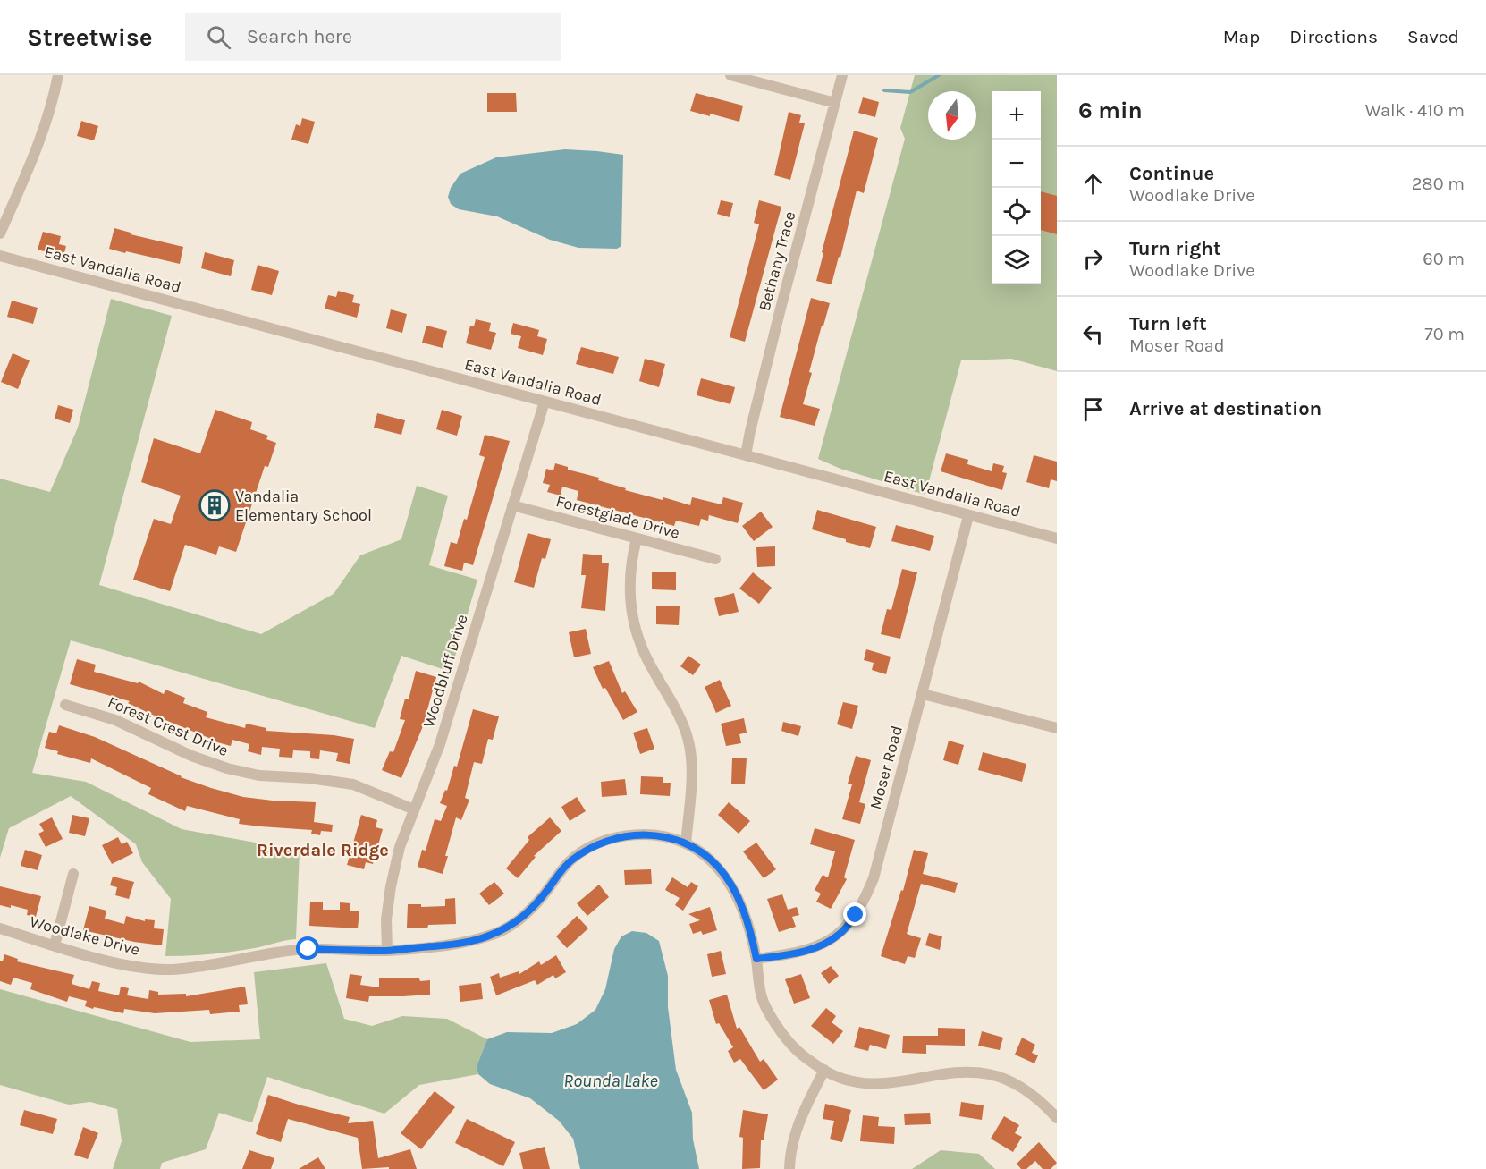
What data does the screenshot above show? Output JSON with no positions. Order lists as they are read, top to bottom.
{
  "streets": {
    "street": [
      "Bethany Trace",
      "East Vandalia Road",
      "Forestglade Drive",
      "Woodbluff Drive",
      "Forest Crest Drive",
      "Moser Road",
      "Woodlake Drive"
    ]
  },
  "crossings": [
    ["Bethany Trace", "East Vandalia Road"],
    ["East Vandalia Road", "Woodbluff Drive"],
    ["East Vandalia Road", "Moser Road"],
    ["Forestglade Drive", "Woodbluff Drive"],
    ["Woodbluff Drive", "Forest Crest Drive"],
    ["Woodbluff Drive", "Woodlake Drive"],
    ["Moser Road", "Woodlake Drive"]
  ],
  "districts": ["Riverdale Ridge"],
  "water": ["Rounda Lake"],
  "places": {
    "building": ["Vandalia Elementary School"]
  },
  "north": "bottom",
  "page": {
    "header": "Streetwise",
    "search": "Search here",
    "nav": ["Map", "Directions", "Saved"],
    "heading": ["6 min", "Walk · 410 m"],
    "map_buttons": ["+", "−"],
    "list": [
      ["Continue", "Woodlake Drive", "280 m"],
      ["Turn right", "Woodlake Drive", "60 m"],
      ["Turn left", "Moser Road", "70 m"],
      "Arrive at destination"
    ]
  }
}
